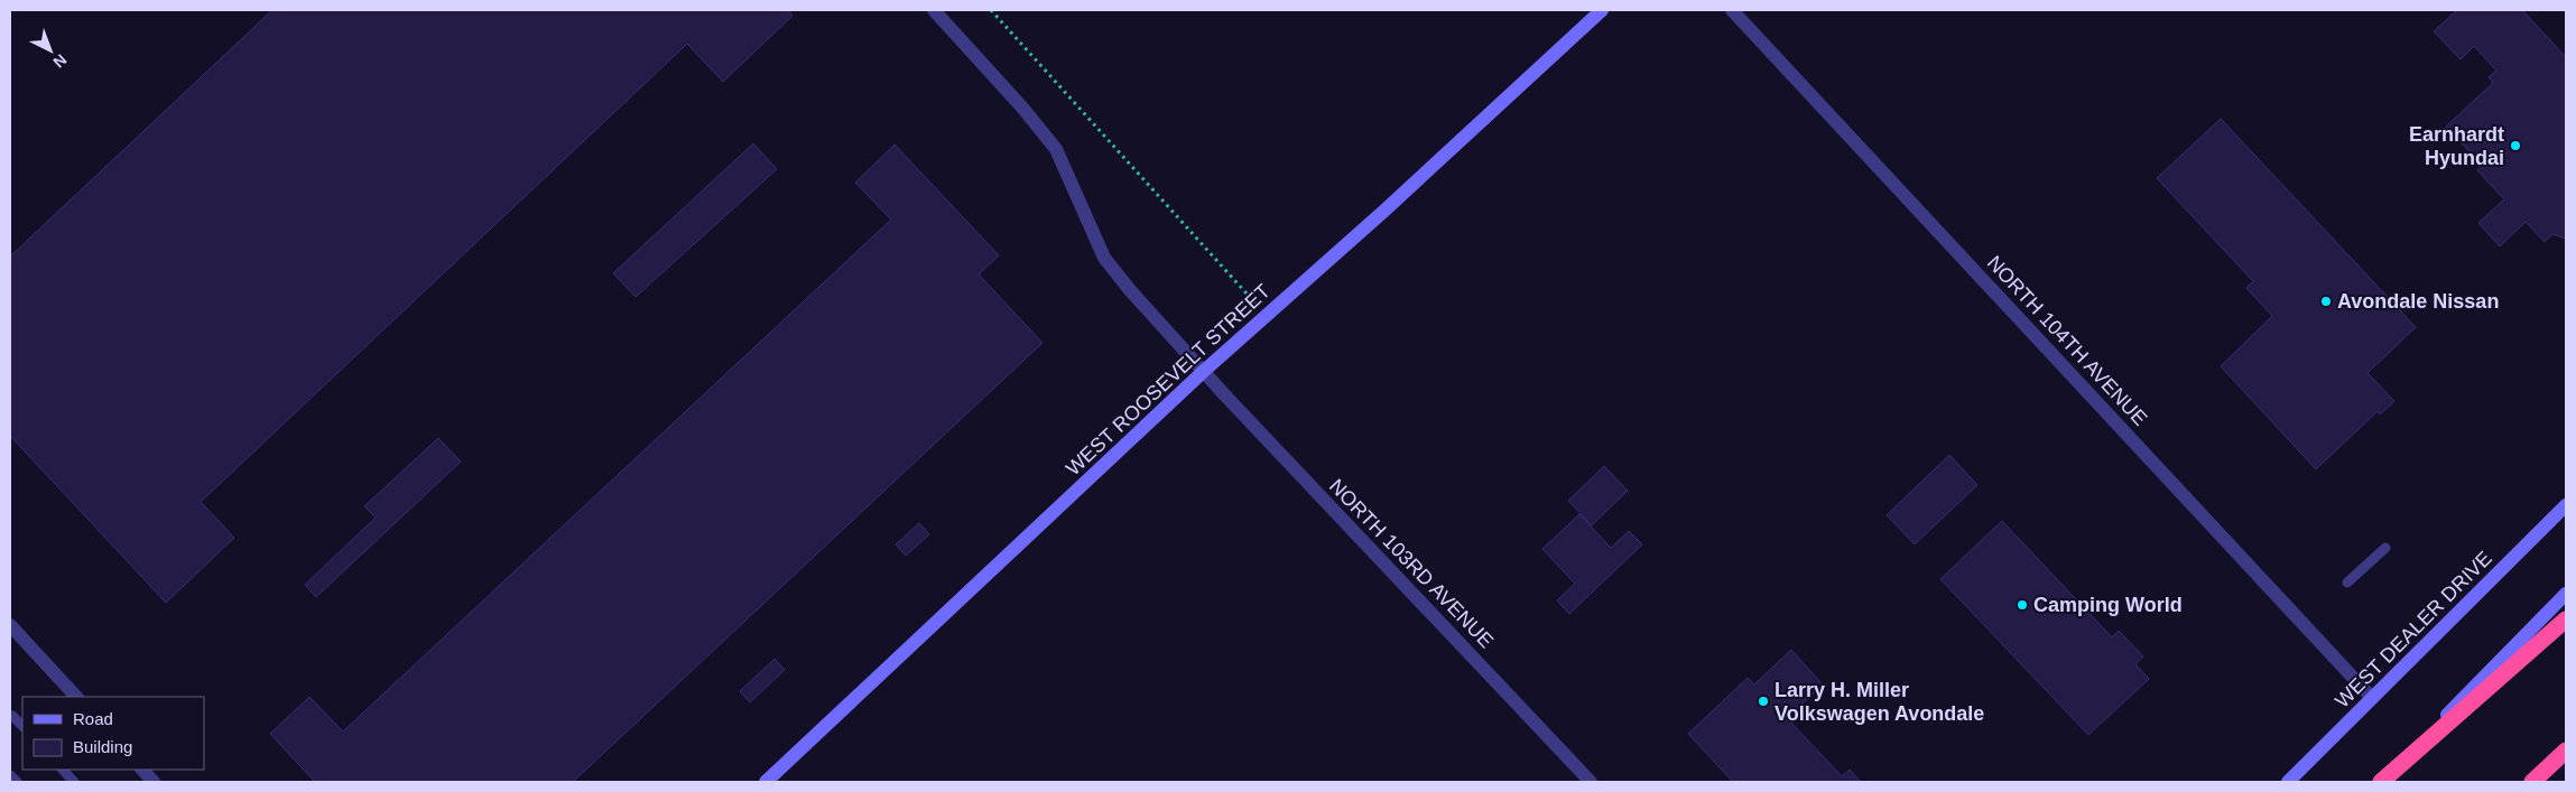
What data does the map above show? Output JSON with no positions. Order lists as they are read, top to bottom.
{
  "streets": {
    "street": [
      "NORTH 104TH AVENUE",
      "WEST ROOSEVELT STREET",
      "NORTH 103RD AVENUE",
      "WEST DEALER DRIVE"
    ]
  },
  "crossings": [
    ["NORTH 104TH AVENUE", "WEST DEALER DRIVE"],
    ["WEST ROOSEVELT STREET", "NORTH 103RD AVENUE"]
  ],
  "places": [
    "Earnhardt Hyundai",
    "Avondale Nissan",
    "Camping World",
    "Larry H. Miller Volkswagen Avondale"
  ],
  "legend": ["Road", "Building"],
  "north": "bottom right"
}
